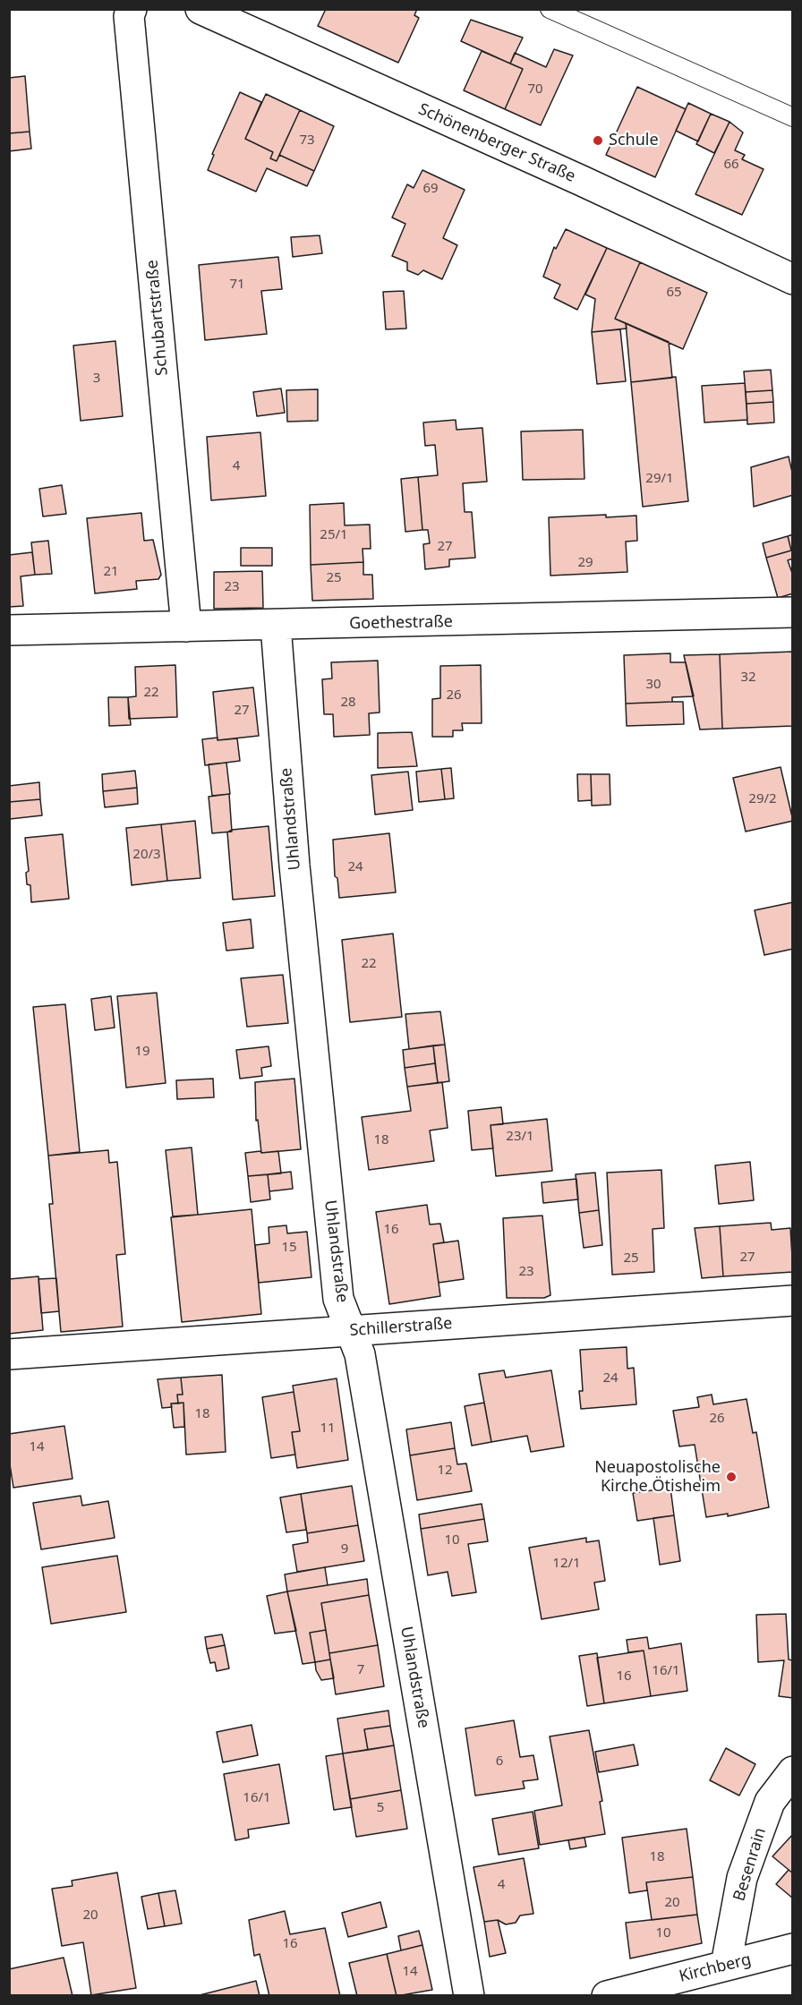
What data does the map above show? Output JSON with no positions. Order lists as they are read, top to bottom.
{
  "streets": {
    "street": [
      "Schönenberger Straße",
      "Schubartstraße",
      "Goethestraße",
      "Uhlandstraße",
      "Schillerstraße",
      "Besenrain",
      "Kirchberg"
    ]
  },
  "crossings": [
    ["Schubartstraße", "Goethestraße"],
    ["Goethestraße", "Uhlandstraße"],
    ["Uhlandstraße", "Schillerstraße"],
    ["Besenrain", "Kirchberg"]
  ],
  "places": ["Schule", "Neuapostolische Kirche Ötisheim"],
  "house_numbers": [
    "70",
    "73",
    "66",
    "69",
    "71",
    "65",
    "3",
    "4",
    "29/1",
    "25/1",
    "27",
    "29",
    "21",
    "25",
    "23",
    "32",
    "30",
    "22",
    "26",
    "28",
    "27",
    "29/2",
    "20/3",
    "24",
    "22",
    "19",
    "23/1",
    "18",
    "16",
    "15",
    "27",
    "25",
    "23",
    "24",
    "18",
    "26",
    "11",
    "14",
    "12",
    "10",
    "9",
    "12/1",
    "7",
    "16/1",
    "16",
    "6",
    "16/1",
    "5",
    "18",
    "4",
    "20",
    "20",
    "10",
    "16",
    "14"
  ]
}
